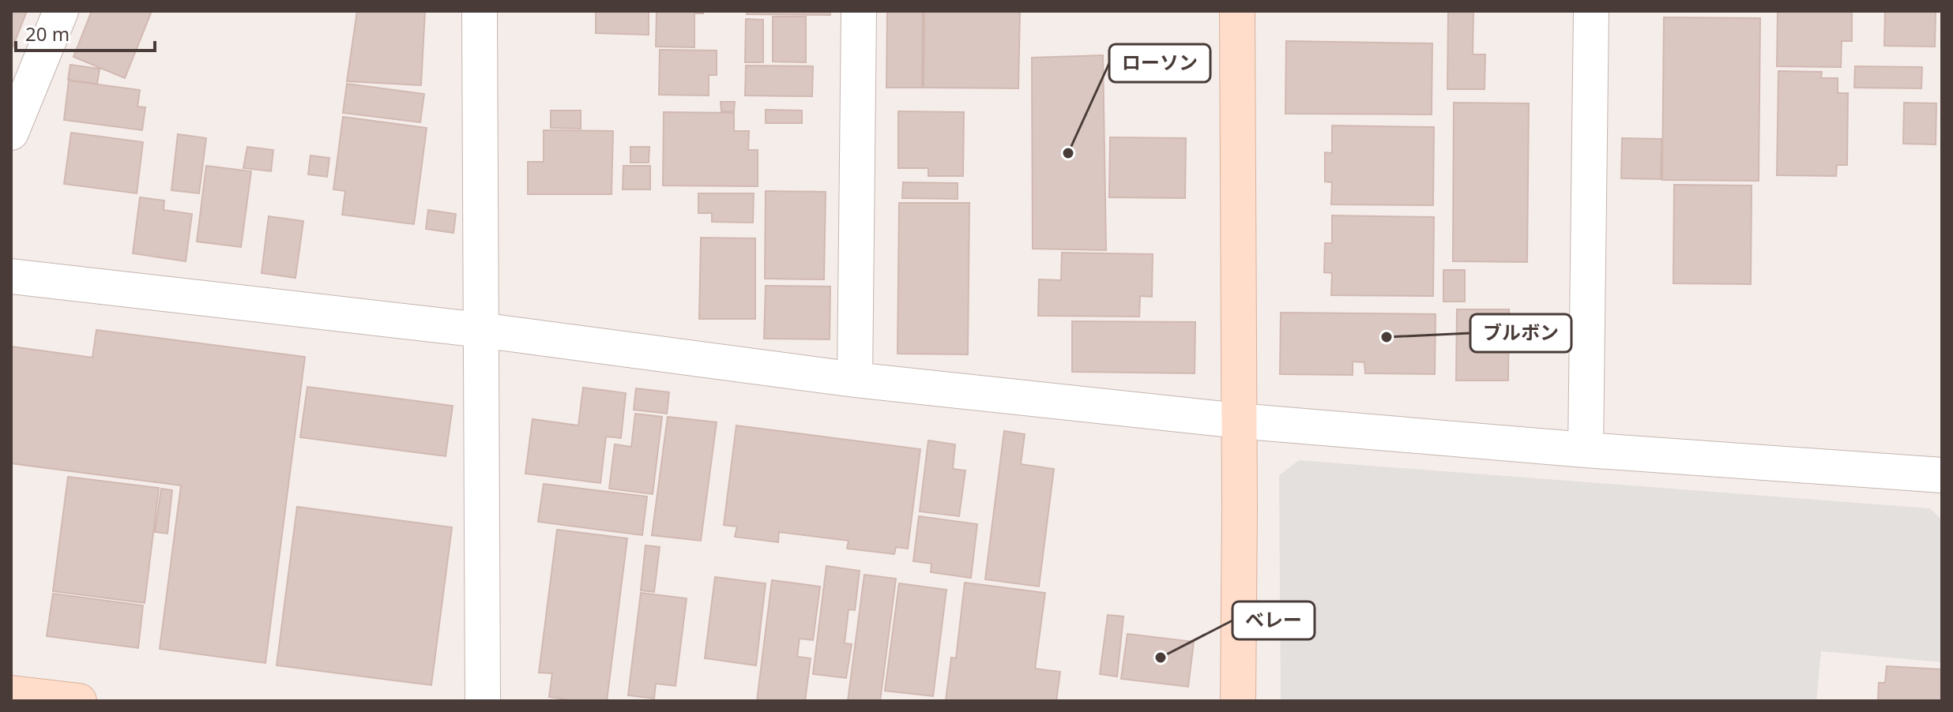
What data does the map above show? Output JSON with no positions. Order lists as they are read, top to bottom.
{
  "places": ["ローソン", "ブルボン", "ベレー"],
  "scale_bar": "20 m"
}
